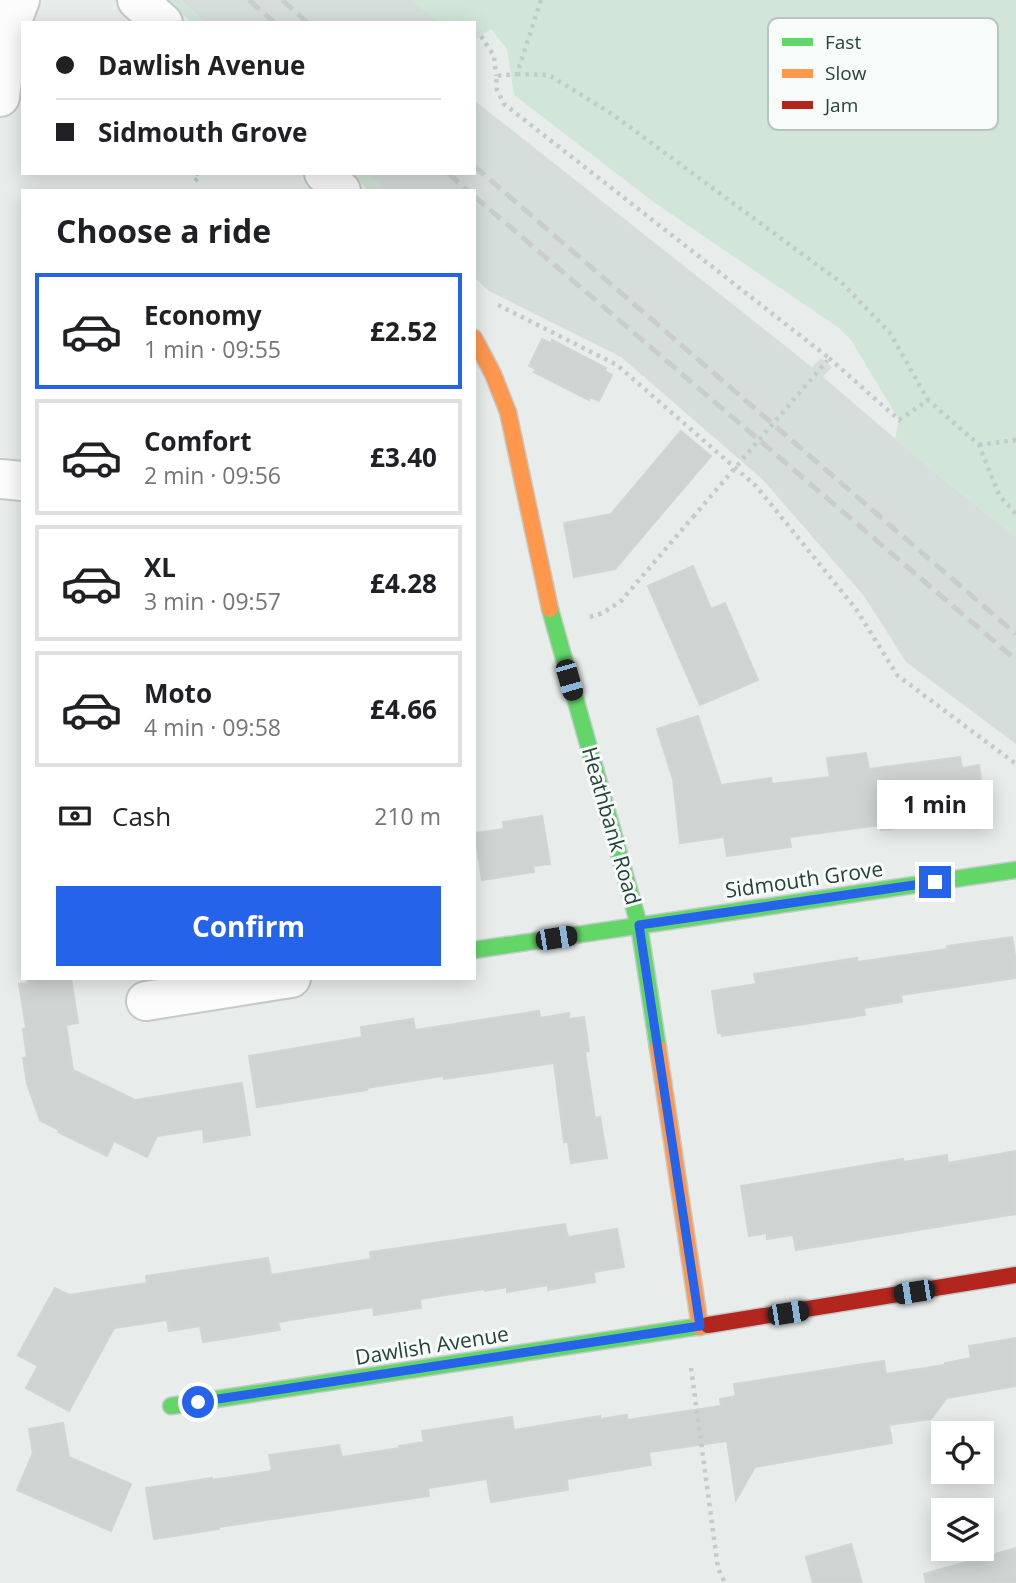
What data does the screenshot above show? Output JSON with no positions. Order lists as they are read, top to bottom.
{
  "streets": {
    "street": ["Heathbank Road", "Sidmouth Grove", "Dawlish Avenue"]
  },
  "crossings": [
    ["Heathbank Road", "Sidmouth Grove"],
    ["Heathbank Road", "Dawlish Avenue"]
  ],
  "legend": ["Fast", "Slow", "Jam"],
  "page": {
    "banner": ["Dawlish Avenue", "Sidmouth Grove"],
    "heading": "Choose a ride",
    "list": [
      {
        "name": "Economy",
        "note": "1 min · 09:55",
        "value": "£2.52"
      },
      {
        "name": "Comfort",
        "note": "2 min · 09:56",
        "value": "£3.40"
      },
      {
        "name": "XL",
        "note": "3 min · 09:57",
        "value": "£4.28"
      },
      {
        "name": "Moto",
        "note": "4 min · 09:58",
        "value": "£4.66"
      }
    ],
    "pay": ["Cash", "210 m"],
    "bubble": "1 min",
    "buttons": "Confirm"
  }
}
